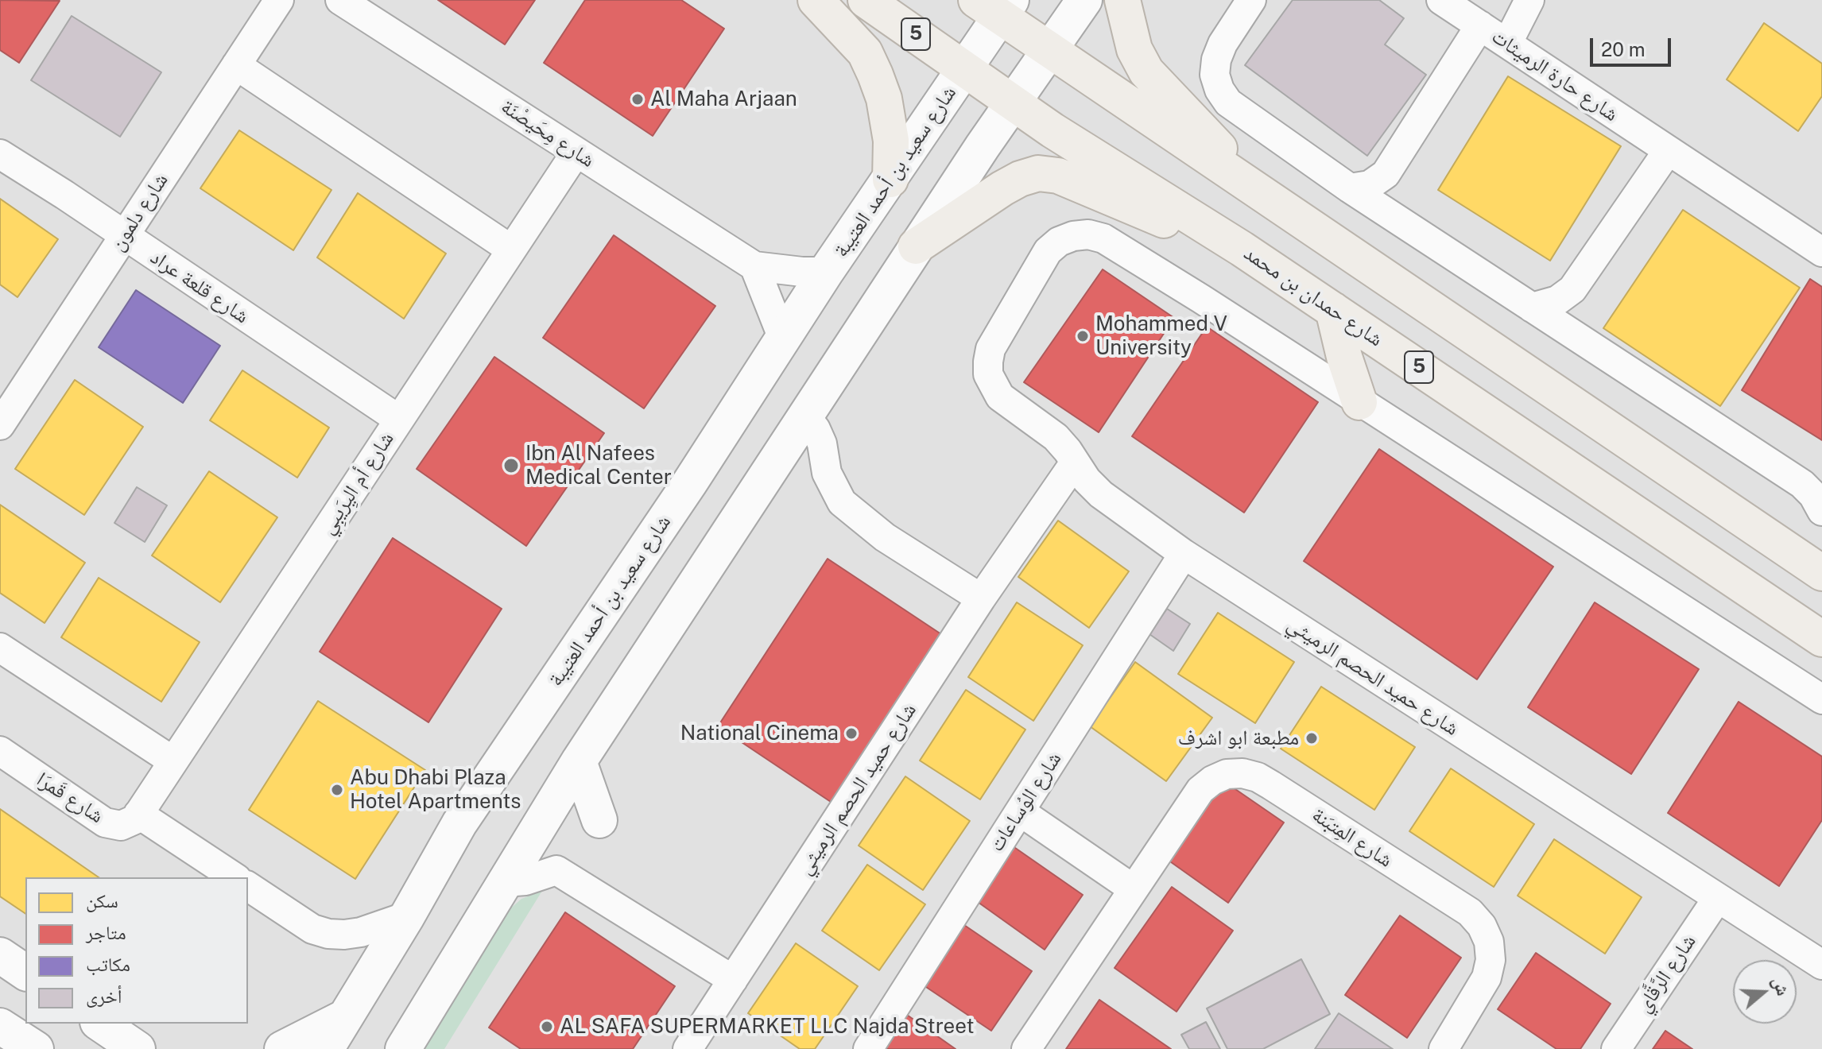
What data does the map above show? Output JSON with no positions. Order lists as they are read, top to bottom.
{
  "streets": {
    "main road": ["5", "شارع سعيد بن أحمد العتيبة", "شارع حمدان بن محمد"],
    "street": [
      "شارع حارة الرميثات",
      "شارع مِحَيصْنَة",
      "شارع دلمون",
      "شارع قلعة عراد",
      "شارع أم اليِرَيبِي",
      "شارع حميد الحصم الرميثي",
      "شارع قَمرَا",
      "شارع الوُساعات",
      "شارع المِتبَنة",
      "شارع الرَّقَّاي"
    ]
  },
  "crossings": [
    ["شارع مِحَيصْنَة", "شارع سعيد بن أحمد العتيبة"],
    ["شارع مِحَيصْنَة", "شارع أم اليِرَيبِي"],
    ["شارع سعيد بن أحمد العتيبة", "شارع حمدان بن محمد"],
    ["شارع دلمون", "شارع قلعة عراد"],
    ["شارع قلعة عراد", "شارع أم اليِرَيبِي"],
    ["شارع أم اليِرَيبِي", "شارع قَمرَا"],
    ["شارع حميد الحصم الرميثي", "شارع الوُساعات"],
    ["شارع حميد الحصم الرميثي", "شارع الرَّقَّاي"]
  ],
  "places": [
    "Al Maha Arjaan",
    "Mohammed V University",
    "Ibn Al Nafees Medical Center",
    "National Cinema",
    "مطبعة ابو اشرف",
    "Abu Dhabi Plaza Hotel Apartments",
    "AL SAFA SUPERMARKET LLC Najda Street"
  ],
  "legend": [
    "سكن",
    "متاجر",
    "مكاتب",
    "أخرى"
  ],
  "scale_bar": "20 m",
  "north": "right"
}
